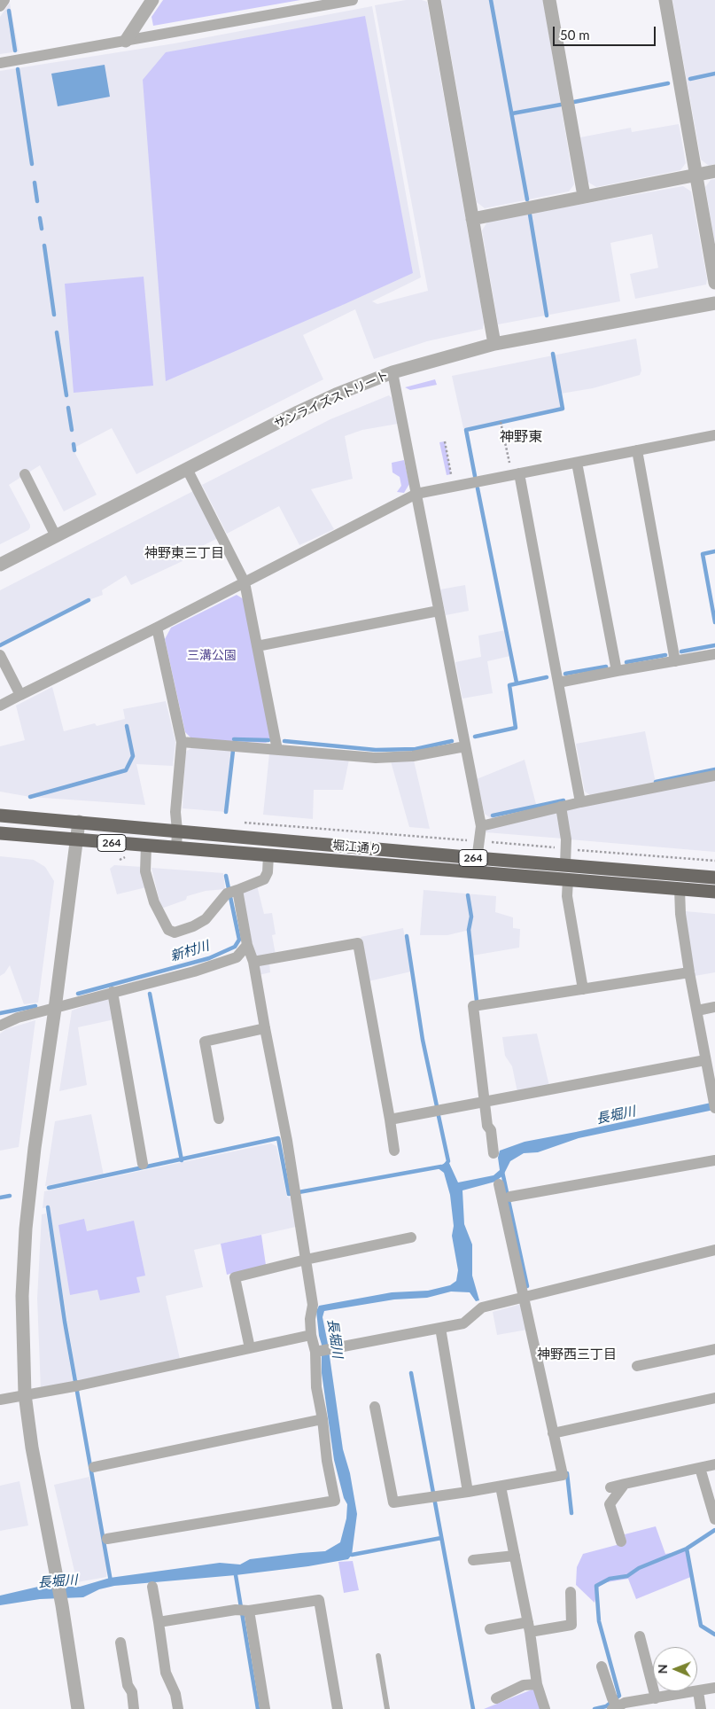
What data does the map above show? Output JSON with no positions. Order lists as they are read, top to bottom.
{
  "streets": {
    "highway": ["264", "堀江通り"],
    "street": ["サンライズストリート"]
  },
  "districts": ["神野東", "神野東三丁目", "神野西三丁目"],
  "water": ["新村川", "長堀川"],
  "parks": ["三溝公園"],
  "scale_bar": "50 m",
  "north": "left"
}
